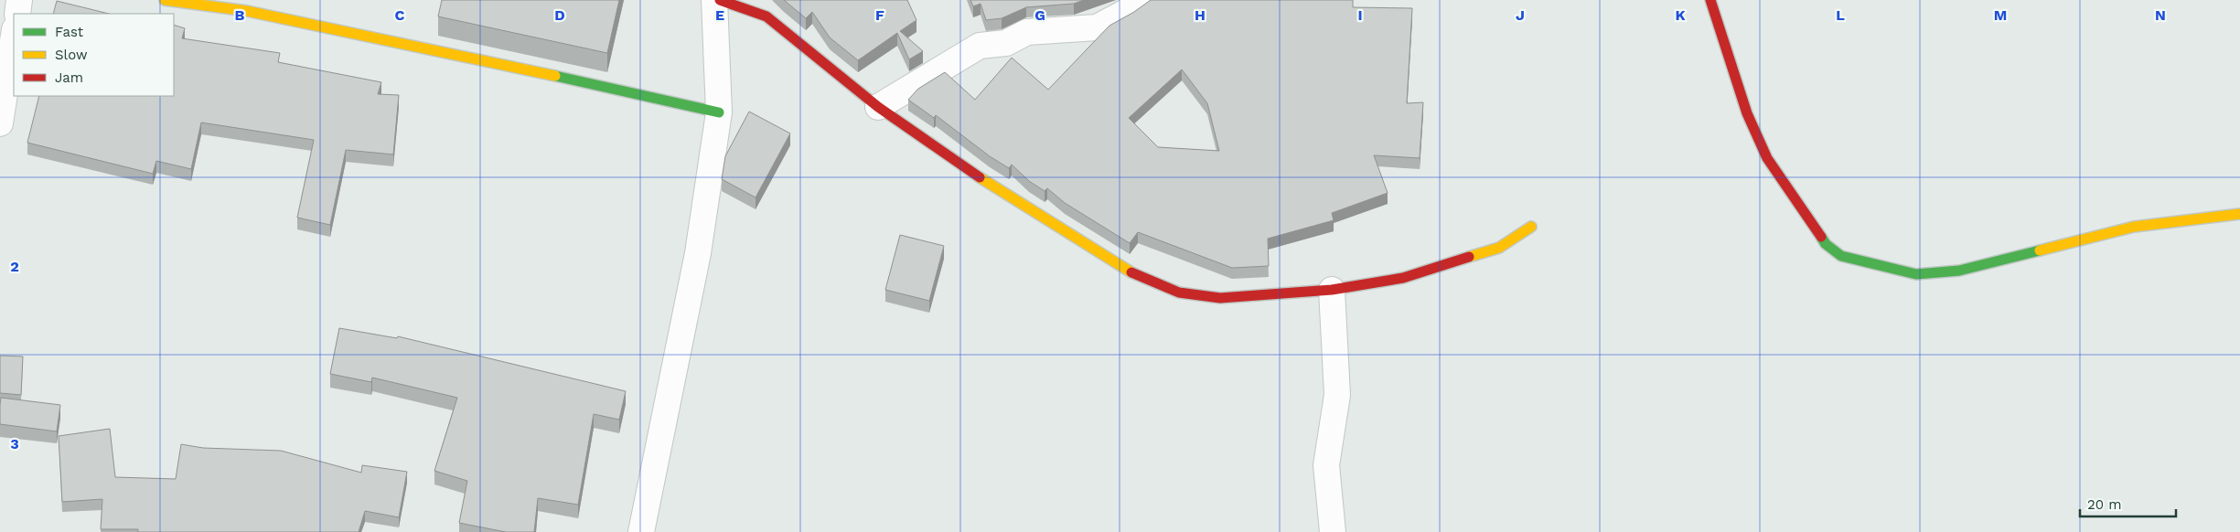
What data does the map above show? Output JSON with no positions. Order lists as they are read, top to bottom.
{
  "legend": ["Fast", "Slow", "Jam"],
  "scale_bar": "20 m",
  "grid": {
    "columns": [
      "B",
      "C",
      "D",
      "E",
      "F",
      "G",
      "H",
      "I",
      "J",
      "K",
      "L",
      "M",
      "N"
    ],
    "rows": ["2", "3"]
  }
}
